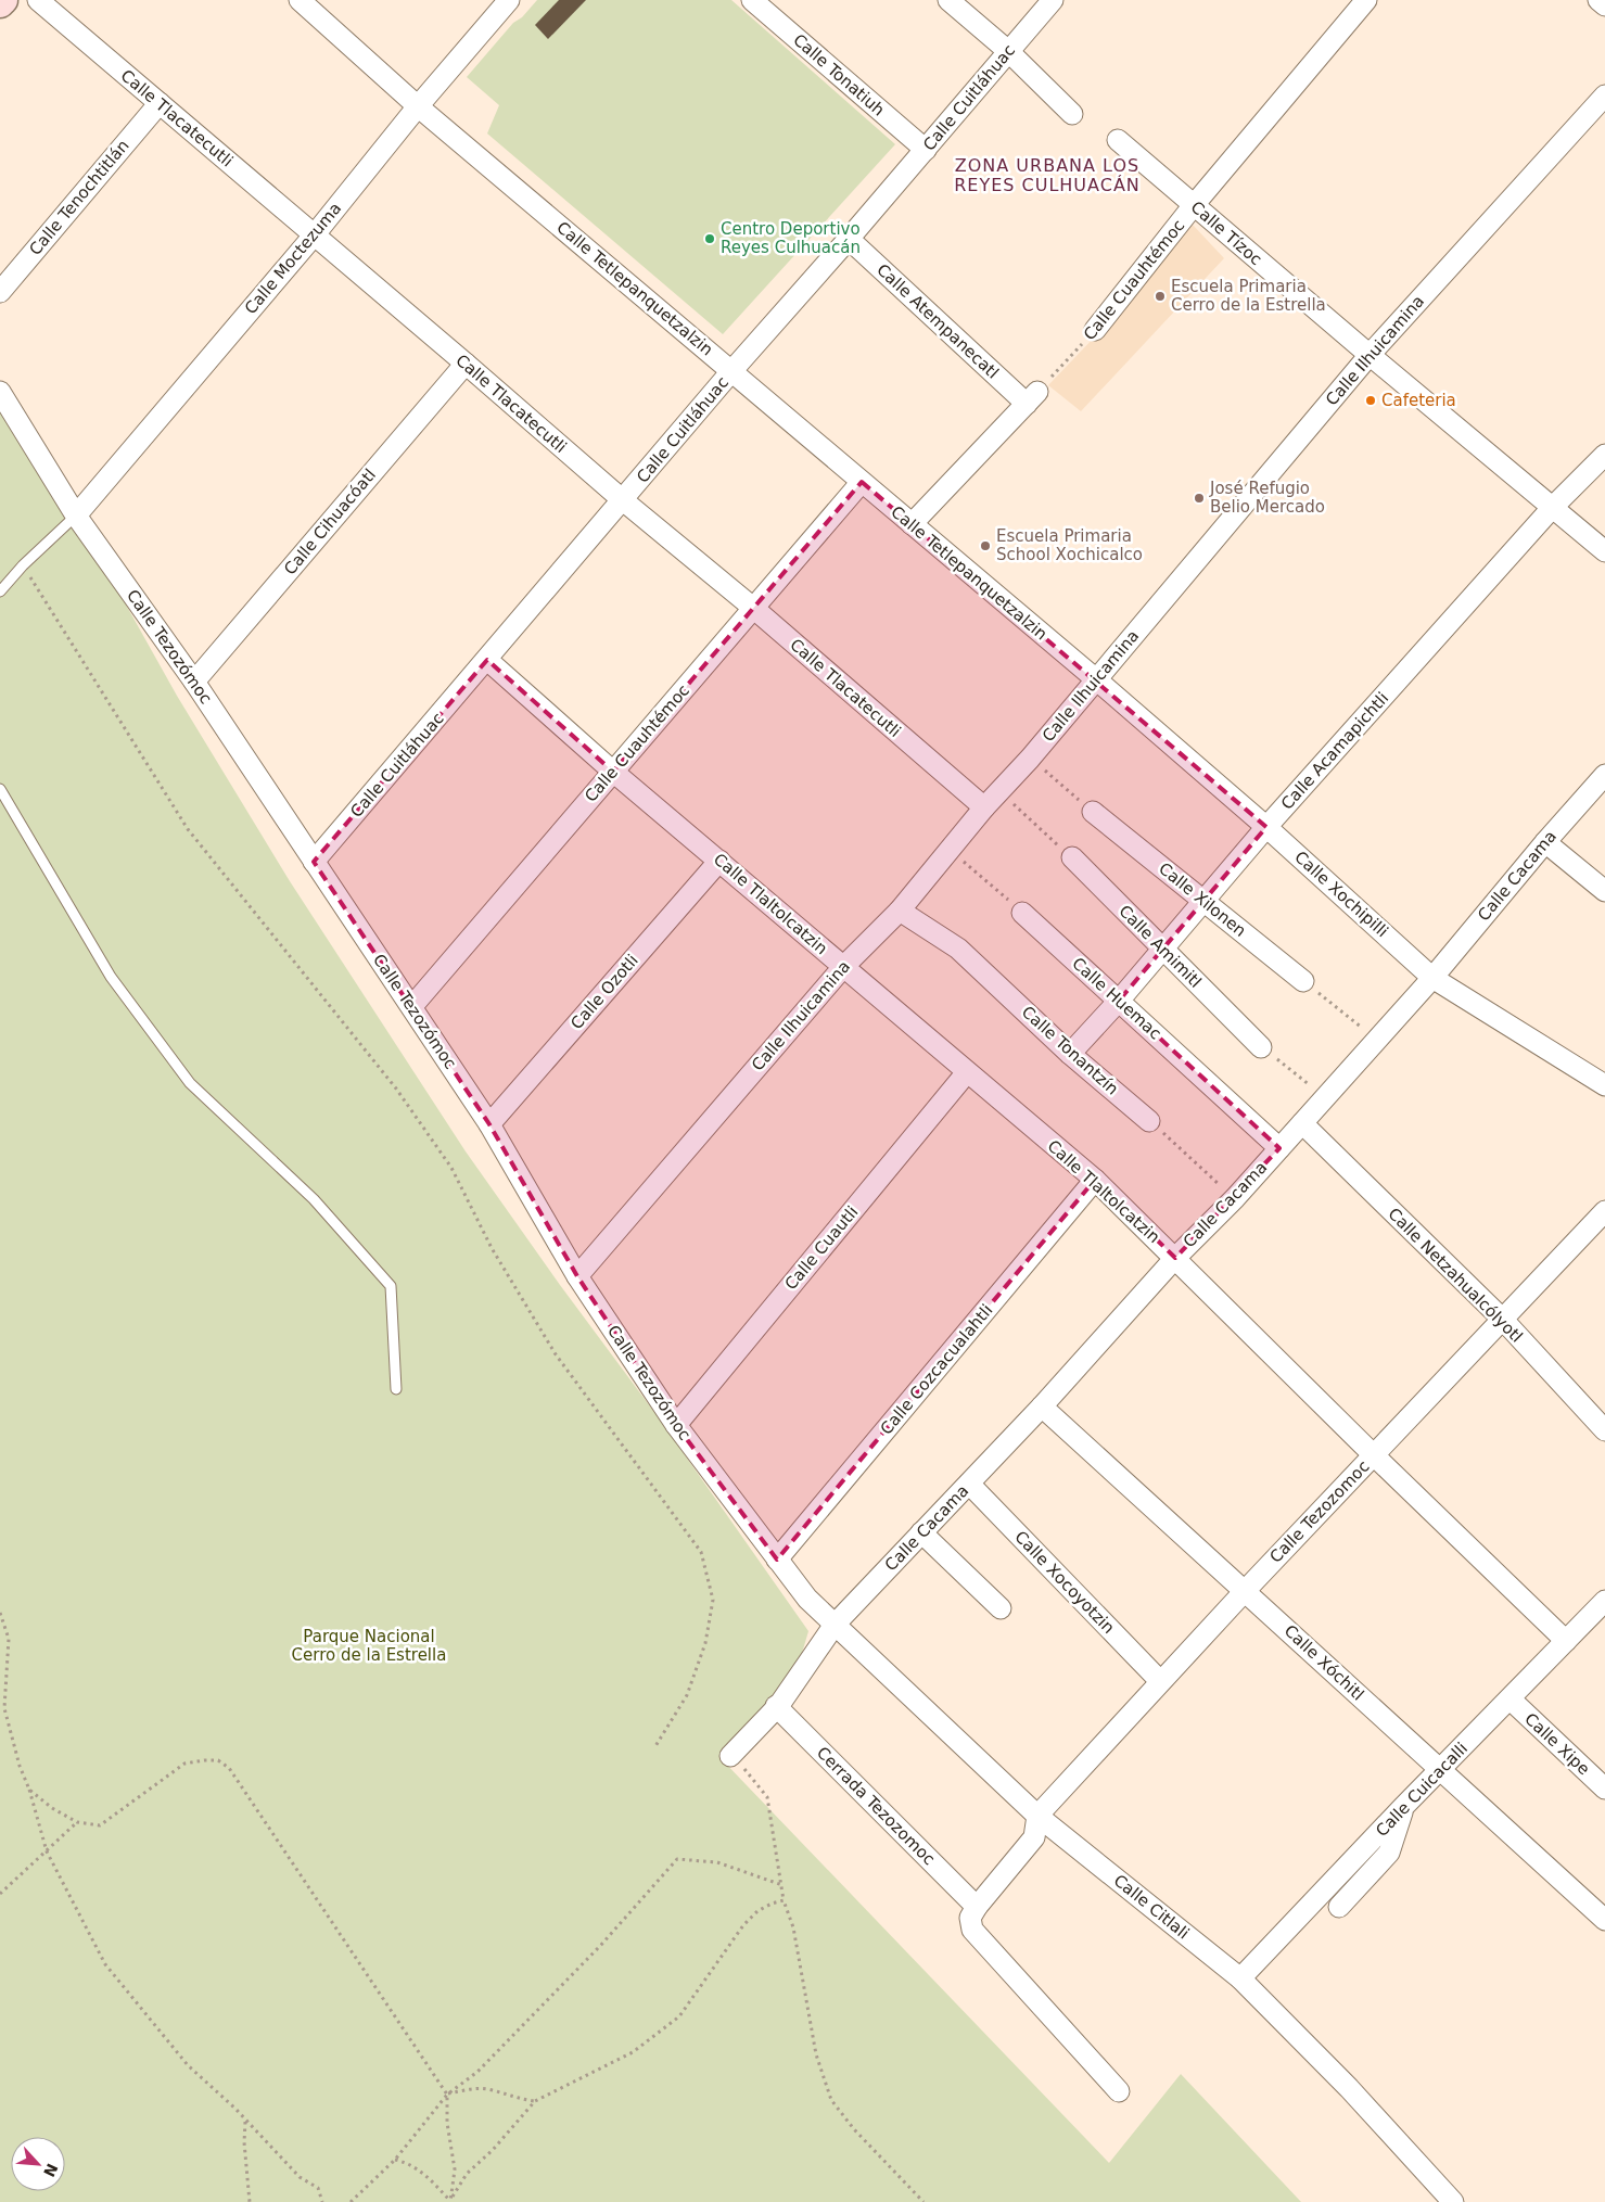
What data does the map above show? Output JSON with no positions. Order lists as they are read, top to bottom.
{
  "streets": {
    "street": [
      "Calle Tonatiuh",
      "Calle Cuitláhuac",
      "Calle Tlacatecutli",
      "Calle Tenochtitlán",
      "Calle Tízoc",
      "Calle Moctezuma",
      "Calle Cuauhtémoc",
      "Calle Tetlepanquetzalzin",
      "Calle Atempanecatl",
      "Calle Ilhuicamina",
      "Calle Cihuacóatl",
      "Calle Tezozómoc",
      "Calle Acamapichtli",
      "Calle Cacama",
      "Calle Xochipilli",
      "Calle Xilonen",
      "Calle Tlaltolcatzin",
      "Calle Amimitl",
      "Calle Ozotli",
      "Calle Huemac",
      "Calle Tonantzín",
      "Calle Cuautli",
      "Calle Netzahualcólyotl",
      "Calle Cozcacualahtli",
      "Calle Tezozomoc",
      "Calle Xocoyotzin",
      "Calle Xóchitl",
      "Calle Xipe",
      "Calle Cuicacalli",
      "Cerrada Tezozomoc",
      "Calle Citlali"
    ]
  },
  "crossings": [
    ["Calle Tonatiuh", "Calle Cuitláhuac"],
    ["Calle Cuitláhuac", "Calle Tlacatecutli"],
    ["Calle Cuitláhuac", "Calle Tetlepanquetzalzin"],
    ["Calle Cuitláhuac", "Calle Atempanecatl"],
    ["Calle Cuitláhuac", "Calle Tezozómoc"],
    ["Calle Cuitláhuac", "Calle Tlaltolcatzin"],
    ["Calle Tlacatecutli", "Calle Tenochtitlán"],
    ["Calle Tlacatecutli", "Calle Moctezuma"],
    ["Calle Tlacatecutli", "Calle Cuauhtémoc"],
    ["Calle Tlacatecutli", "Calle Ilhuicamina"],
    ["Calle Tlacatecutli", "Calle Cihuacóatl"],
    ["Calle Tízoc", "Calle Cuauhtémoc"],
    ["Calle Tízoc", "Calle Ilhuicamina"],
    ["Calle Tízoc", "Calle Acamapichtli"],
    ["Calle Moctezuma", "Calle Tetlepanquetzalzin"],
    ["Calle Moctezuma", "Calle Tezozómoc"],
    ["Calle Cuauhtémoc", "Calle Tetlepanquetzalzin"],
    ["Calle Cuauhtémoc", "Calle Atempanecatl"],
    ["Calle Cuauhtémoc", "Calle Tezozómoc"],
    ["Calle Cuauhtémoc", "Calle Tlaltolcatzin"],
    ["Calle Tetlepanquetzalzin", "Calle Ilhuicamina"],
    ["Calle Tetlepanquetzalzin", "Calle Xochipilli"],
    ["Calle Ilhuicamina", "Calle Tezozómoc"],
    ["Calle Ilhuicamina", "Calle Xochipilli"],
    ["Calle Ilhuicamina", "Calle Tlaltolcatzin"],
    ["Calle Ilhuicamina", "Calle Tonantzín"],
    ["Calle Cihuacóatl", "Calle Tezozómoc"],
    ["Calle Tezozómoc", "Calle Cacama"],
    ["Calle Tezozómoc", "Calle Ozotli"],
    ["Calle Tezozómoc", "Calle Cuautli"],
    ["Calle Tezozómoc", "Calle Cozcacualahtli"],
    ["Calle Tezozómoc", "Calle Citlali"],
    ["Calle Acamapichtli", "Calle Xochipilli"],
    ["Calle Acamapichtli", "Calle Xilonen"],
    ["Calle Acamapichtli", "Calle Amimitl"],
    ["Calle Acamapichtli", "Calle Huemac"],
    ["Calle Acamapichtli", "Calle Tonantzín"],
    ["Calle Cacama", "Calle Xochipilli"],
    ["Calle Cacama", "Calle Tlaltolcatzin"],
    ["Calle Cacama", "Calle Huemac"],
    ["Calle Cacama", "Calle Netzahualcólyotl"],
    ["Calle Cacama", "Calle Xocoyotzin"],
    ["Calle Cacama", "Calle Xóchitl"],
    ["Calle Cacama", "Cerrada Tezozomoc"],
    ["Calle Cacama", "Calle Citlali"],
    ["Calle Tlaltolcatzin", "Calle Ozotli"],
    ["Calle Tlaltolcatzin", "Calle Cuautli"],
    ["Calle Tlaltolcatzin", "Calle Cozcacualahtli"],
    ["Calle Netzahualcólyotl", "Calle Tezozomoc"],
    ["Calle Tezozomoc", "Calle Xocoyotzin"],
    ["Calle Tezozomoc", "Calle Xóchitl"],
    ["Calle Tezozomoc", "Calle Citlali"],
    ["Calle Xóchitl", "Calle Cuicacalli"],
    ["Calle Xipe", "Calle Cuicacalli"],
    ["Calle Cuicacalli", "Calle Citlali"]
  ],
  "districts": ["ZONA URBANA LOS REYES CULHUACÁN"],
  "parks": ["Parque Nacional Cerro de la Estrella"],
  "places": [
    "Centro Deportivo Reyes Culhuacán",
    "Escuela Primaria Cerro de la Estrella",
    "Cafeteria",
    "José Refugio Belio Mercado",
    "Escuela Primaria School Xochicalco"
  ],
  "north": "bottom right"
}
